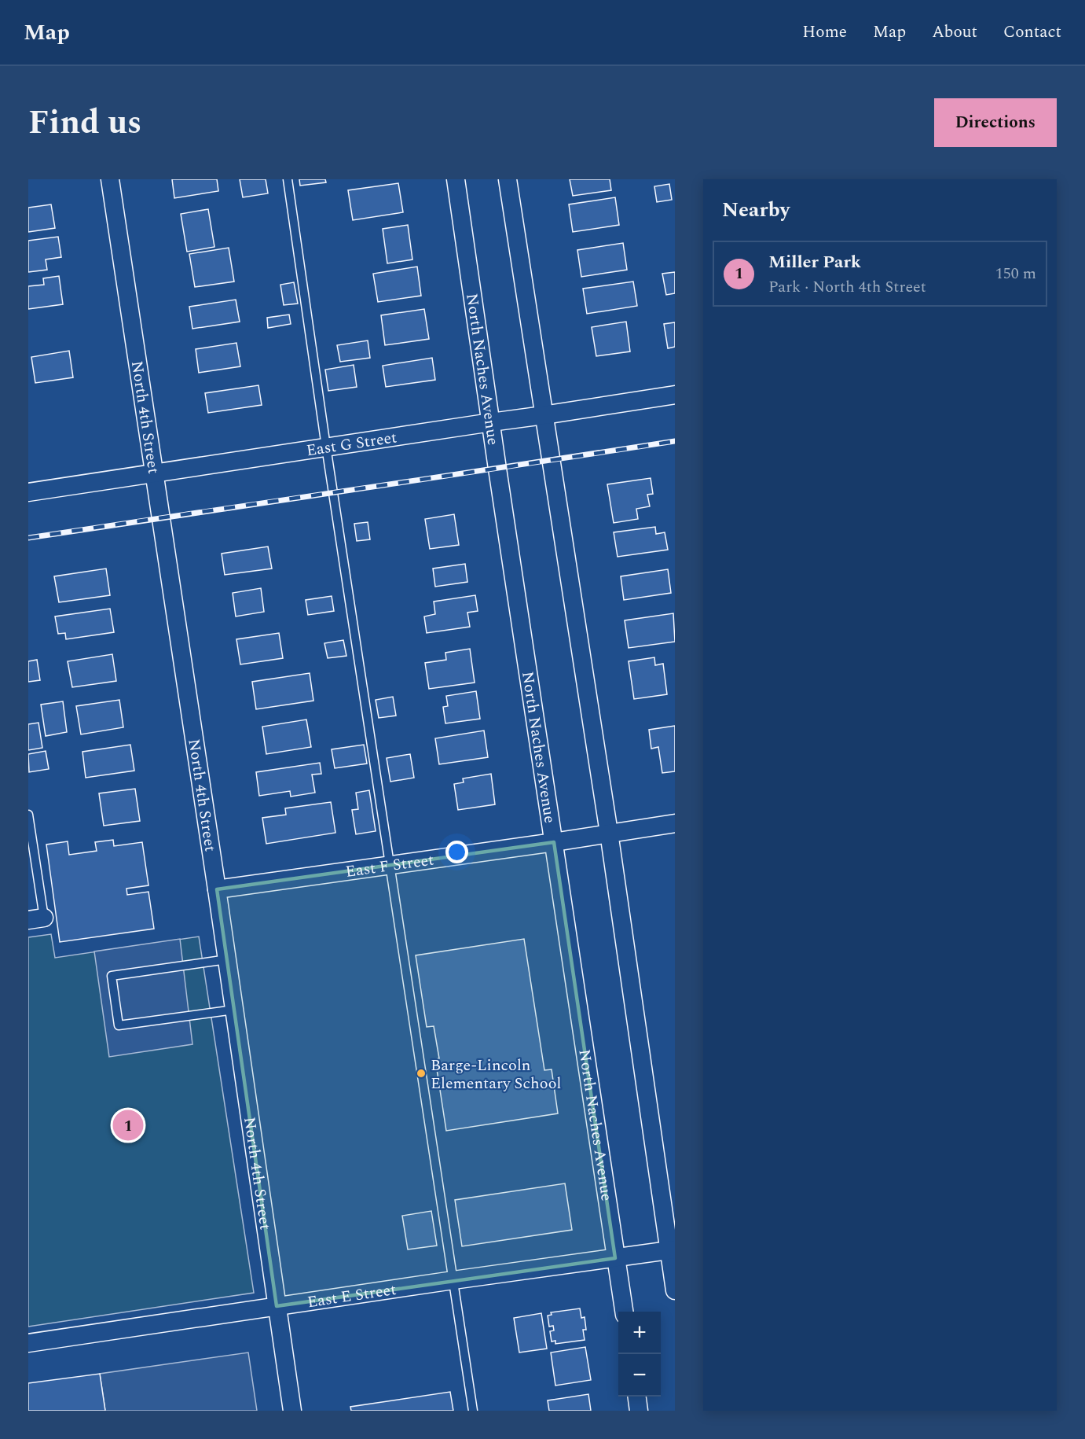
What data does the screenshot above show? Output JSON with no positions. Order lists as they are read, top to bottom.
{
  "streets": {
    "street": [
      "North Naches Avenue",
      "North 4th Street",
      "East G Street",
      "East F Street",
      "East E Street"
    ]
  },
  "crossings": [
    ["North Naches Avenue", "East G Street"],
    ["North Naches Avenue", "East F Street"],
    ["North Naches Avenue", "East E Street"],
    ["North 4th Street", "East G Street"],
    ["North 4th Street", "East F Street"],
    ["North 4th Street", "East E Street"]
  ],
  "places": ["Barge-Lincoln Elementary School"],
  "page": {
    "header": "Map",
    "nav": [
      "Home",
      "Map",
      "About",
      "Contact"
    ],
    "title": "Find us",
    "buttons": "Directions",
    "heading": "Nearby",
    "list": [
      {
        "mark": "1",
        "name": "Miller Park",
        "note": "Park · North 4th Street",
        "value": "150 m"
      }
    ],
    "pins": "1",
    "map_buttons": ["+", "−"]
  }
}
